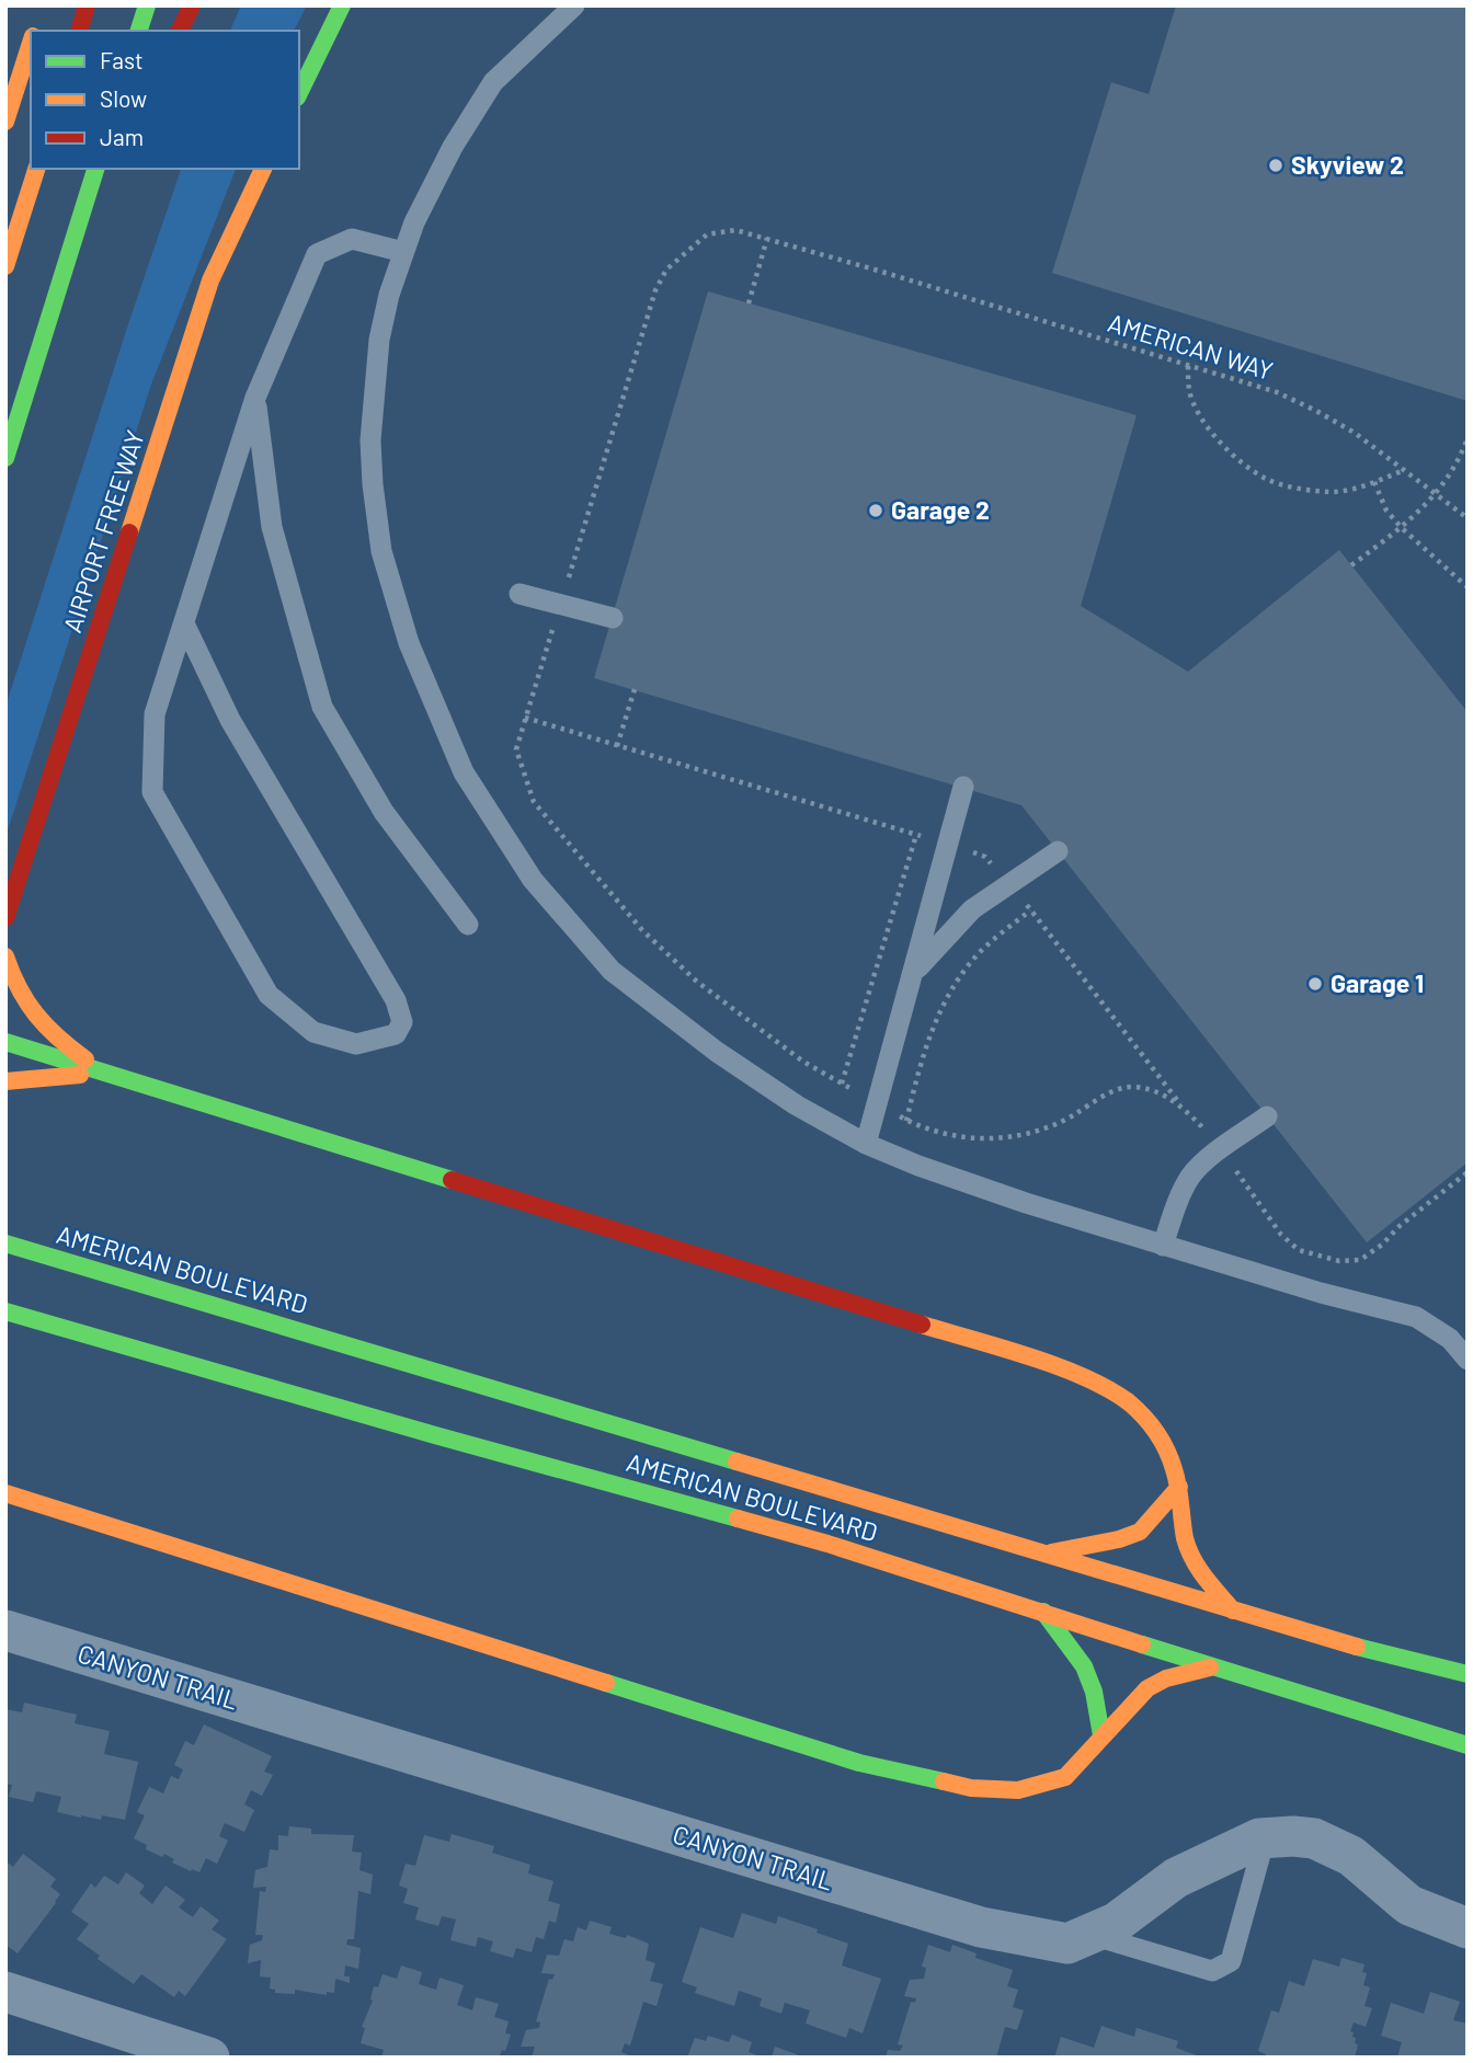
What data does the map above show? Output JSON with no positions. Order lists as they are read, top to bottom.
{
  "streets": {
    "main road": ["AIRPORT FREEWAY", "AMERICAN BOULEVARD"],
    "street": ["CANYON TRAIL"],
    "path": ["AMERICAN WAY"]
  },
  "places": ["Skyview 2", "Garage 2", "Garage 1"],
  "legend": ["Fast", "Slow", "Jam"]
}
